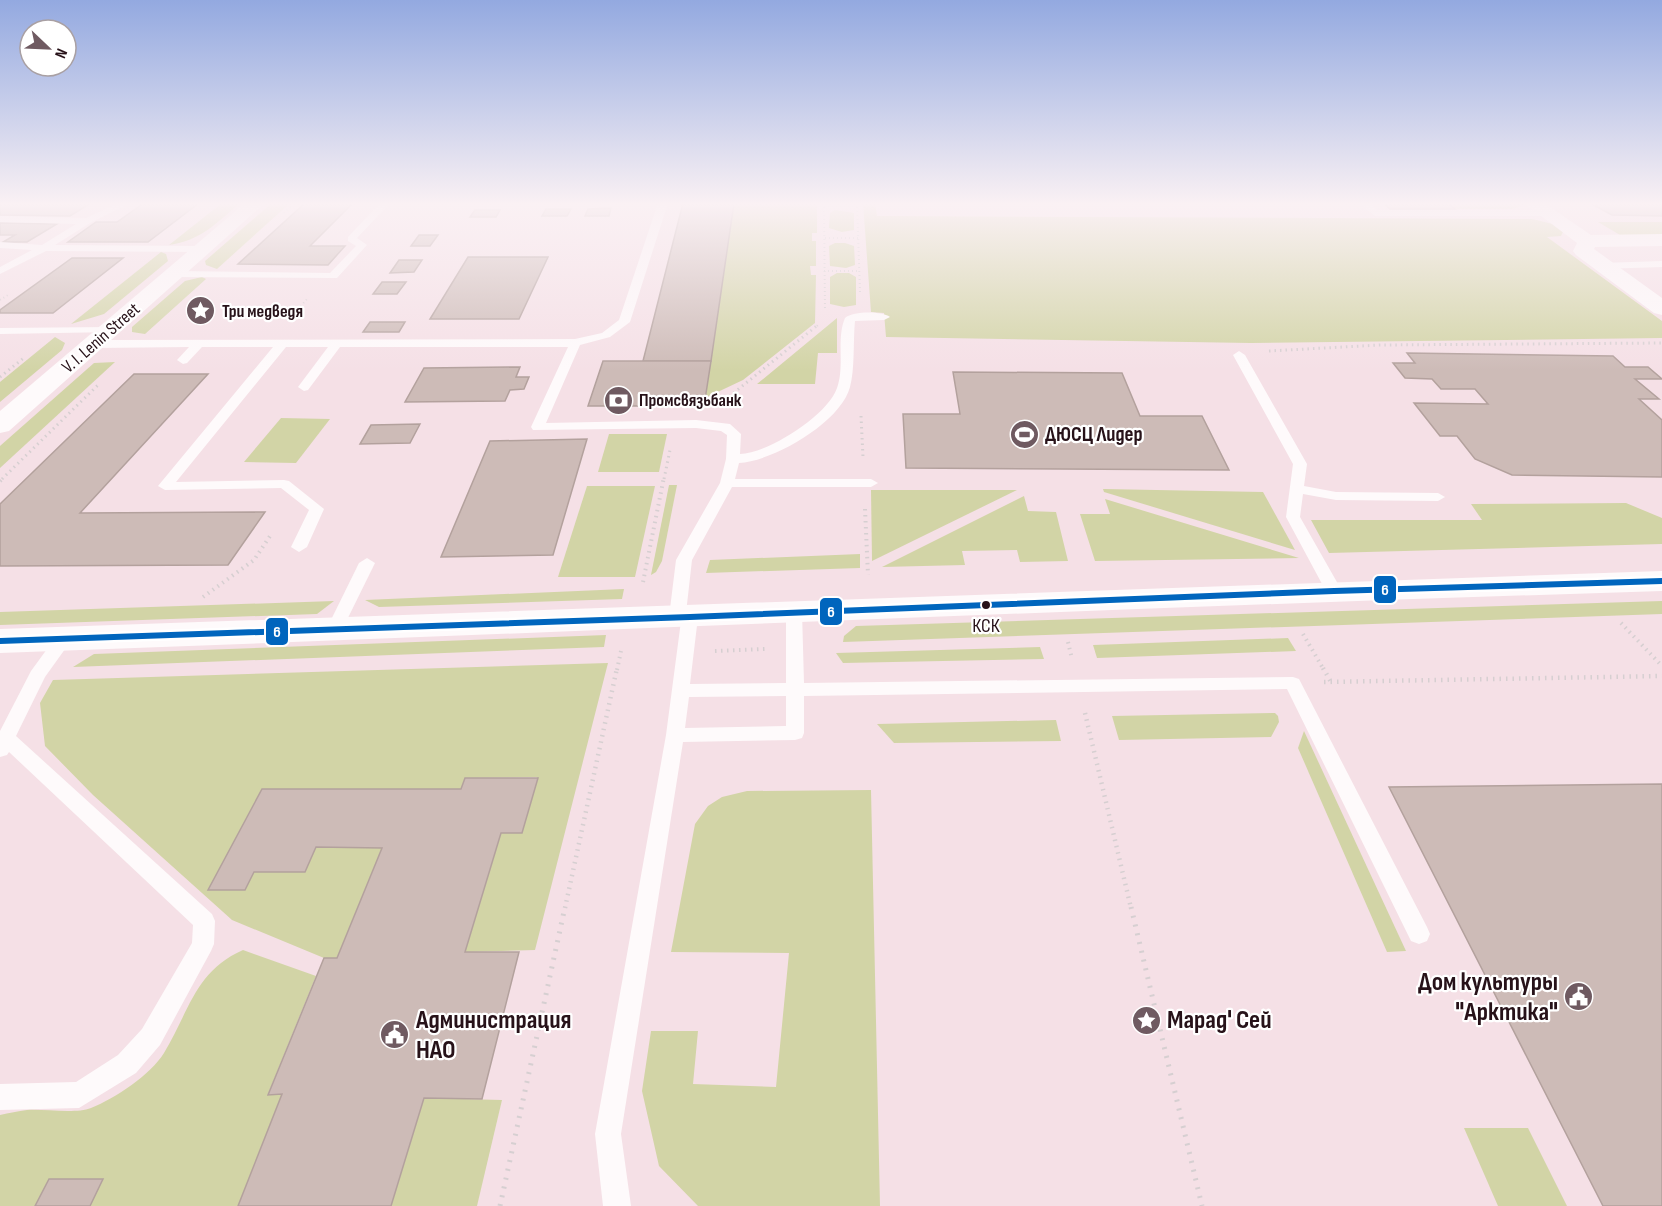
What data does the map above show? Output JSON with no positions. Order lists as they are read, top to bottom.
{
  "streets": {
    "main road": ["V. I. Lenin Street"]
  },
  "places": {
    "place": ["Три медведя", "Марад' Сей"],
    "bank": ["Промсвязьбанк"],
    "sports": ["ДЮСЦ Лидер"],
    "other": ["КСК"],
    "public building": ["Дом культуры \"Арктика\"", "Администрация НАО"]
  },
  "lines": ["transit line 6"],
  "north": "bottom right"
}
